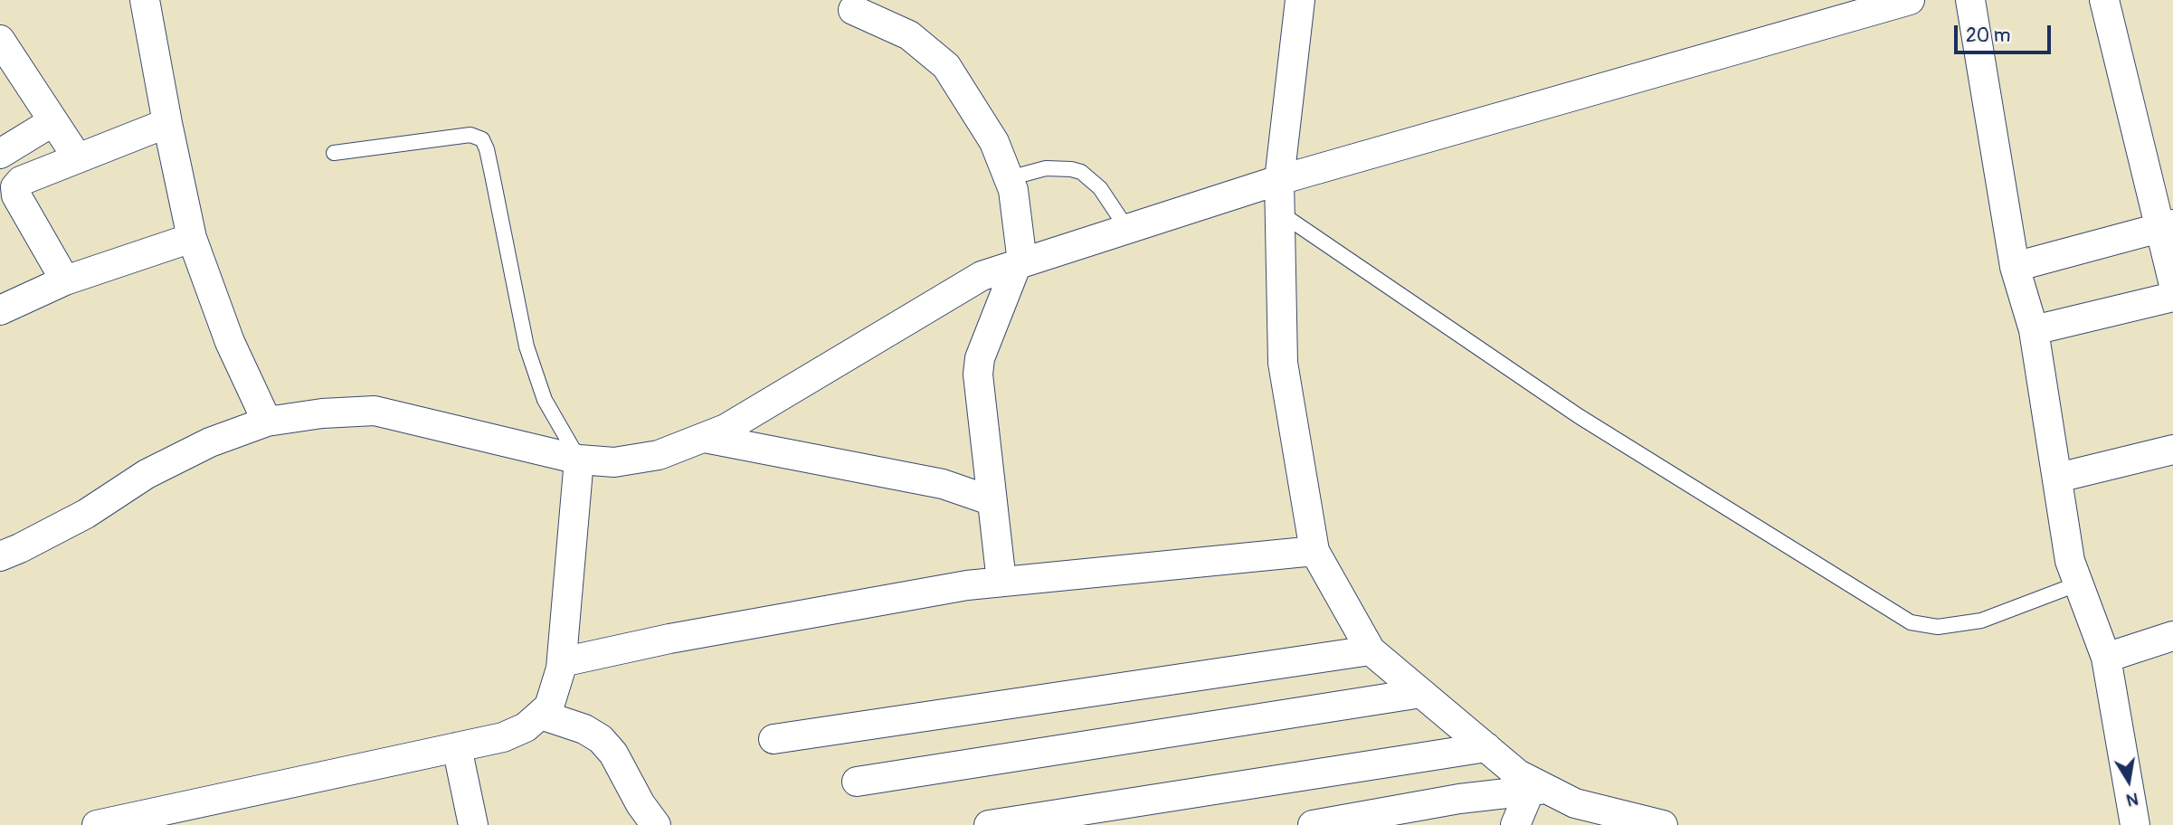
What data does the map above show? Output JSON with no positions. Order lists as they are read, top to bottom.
{
  "scale_bar": "20 m",
  "north": "bottom"
}
